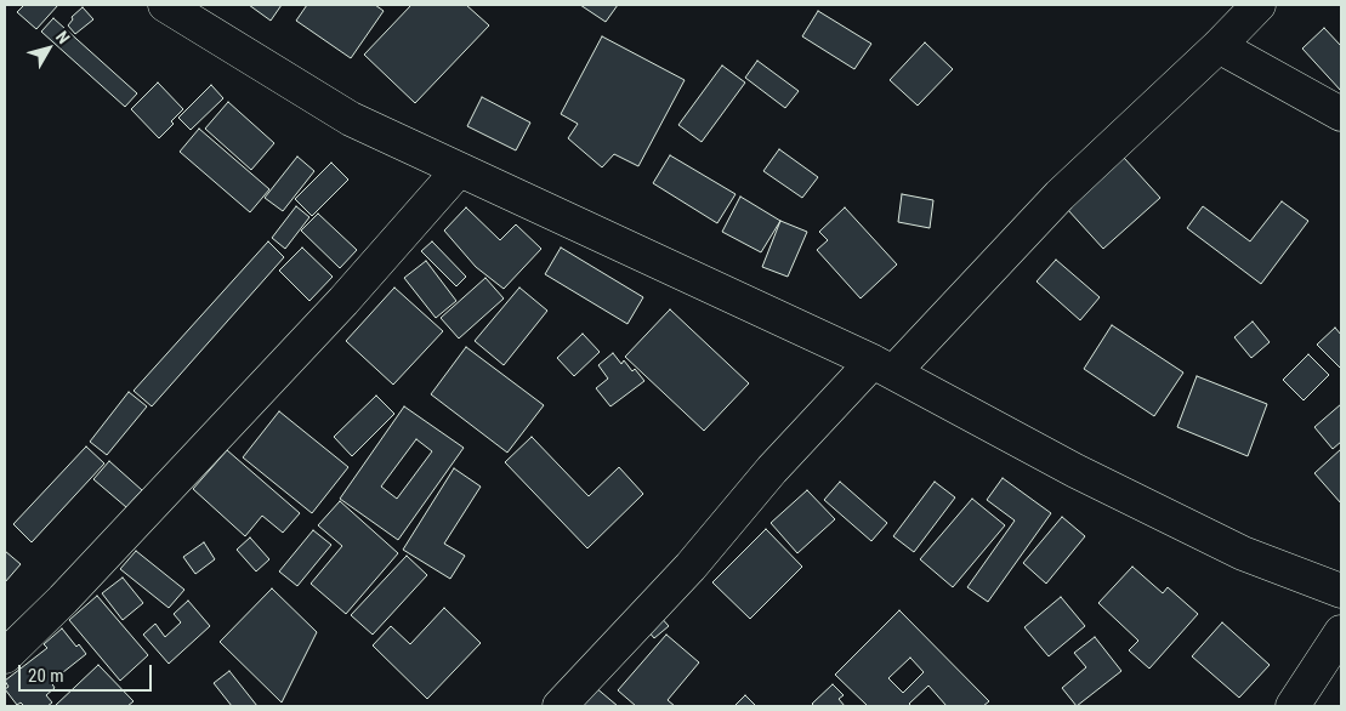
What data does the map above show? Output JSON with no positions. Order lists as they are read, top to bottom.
{
  "scale_bar": "20 m",
  "north": "top right"
}
